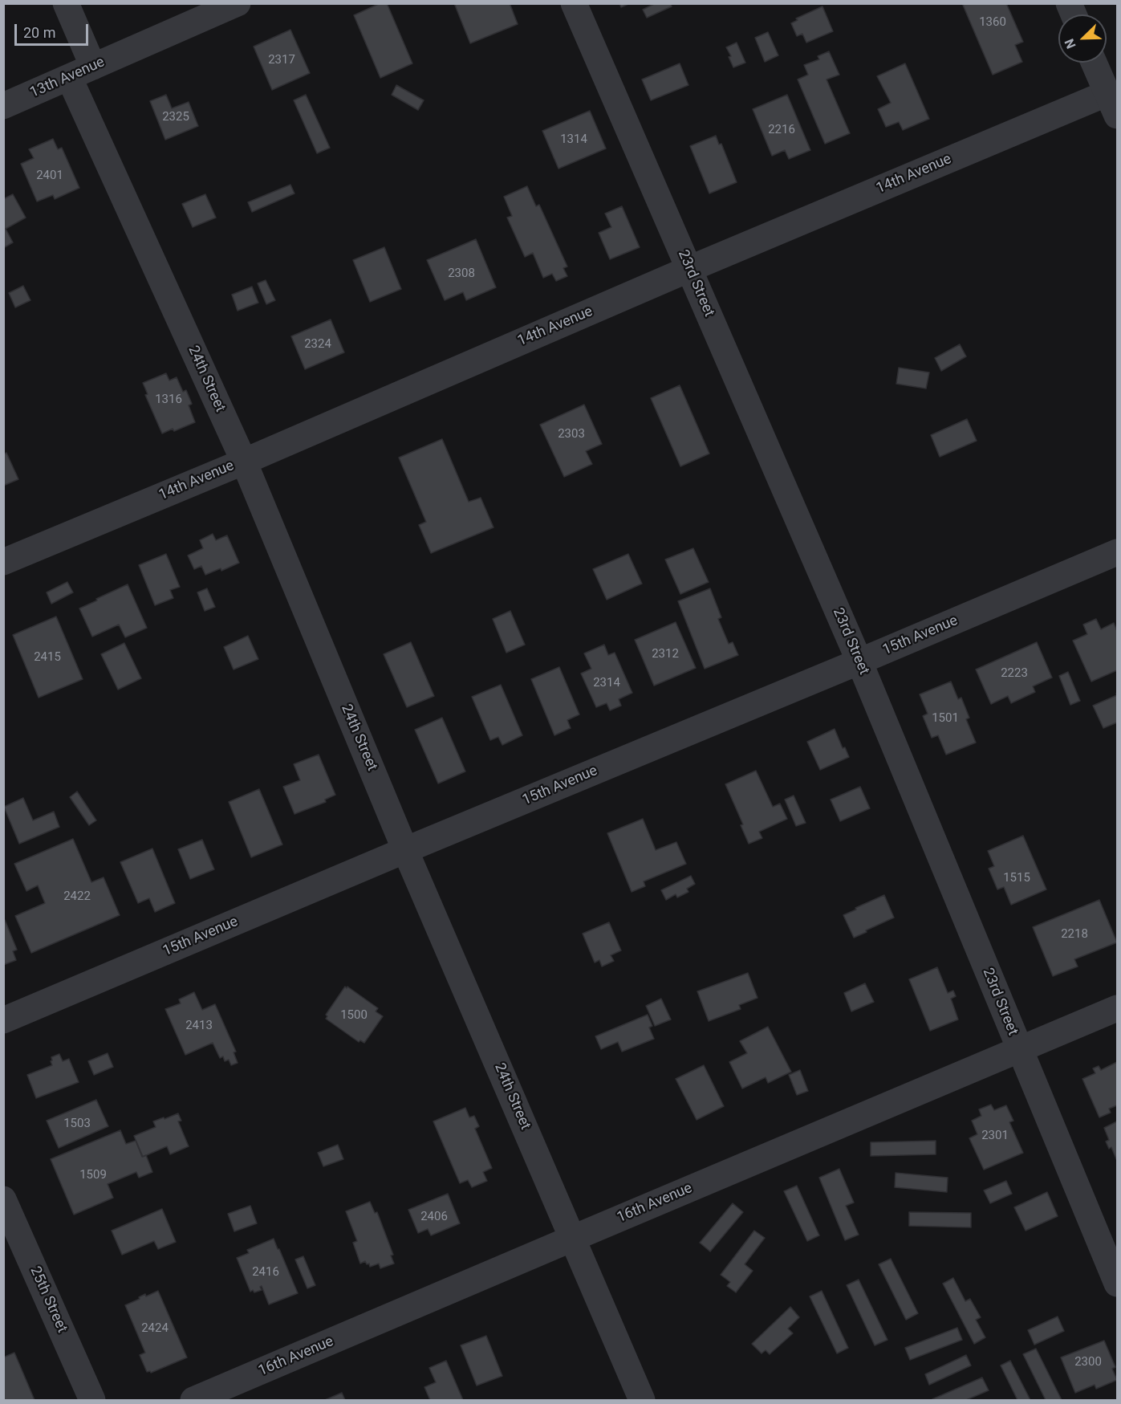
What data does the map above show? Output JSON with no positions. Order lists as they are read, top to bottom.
{
  "streets": {
    "street": [
      "13th Avenue",
      "14th Avenue",
      "23rd Street",
      "24th Street",
      "15th Avenue",
      "16th Avenue",
      "25th Street"
    ]
  },
  "crossings": [
    ["13th Avenue", "24th Street"],
    ["14th Avenue", "23rd Street"],
    ["14th Avenue", "24th Street"],
    ["23rd Street", "15th Avenue"],
    ["23rd Street", "16th Avenue"],
    ["24th Street", "15th Avenue"],
    ["24th Street", "16th Avenue"]
  ],
  "house_numbers": [
    "1360",
    "2317",
    "2325",
    "2216",
    "1314",
    "2401",
    "2308",
    "2324",
    "1316",
    "2303",
    "2312",
    "2415",
    "2223",
    "2314",
    "1501",
    "1515",
    "2422",
    "2218",
    "1500",
    "2413",
    "1503",
    "2301",
    "1509",
    "2406",
    "2416",
    "2424",
    "2300"
  ],
  "scale_bar": "20 m",
  "north": "bottom left"
}
